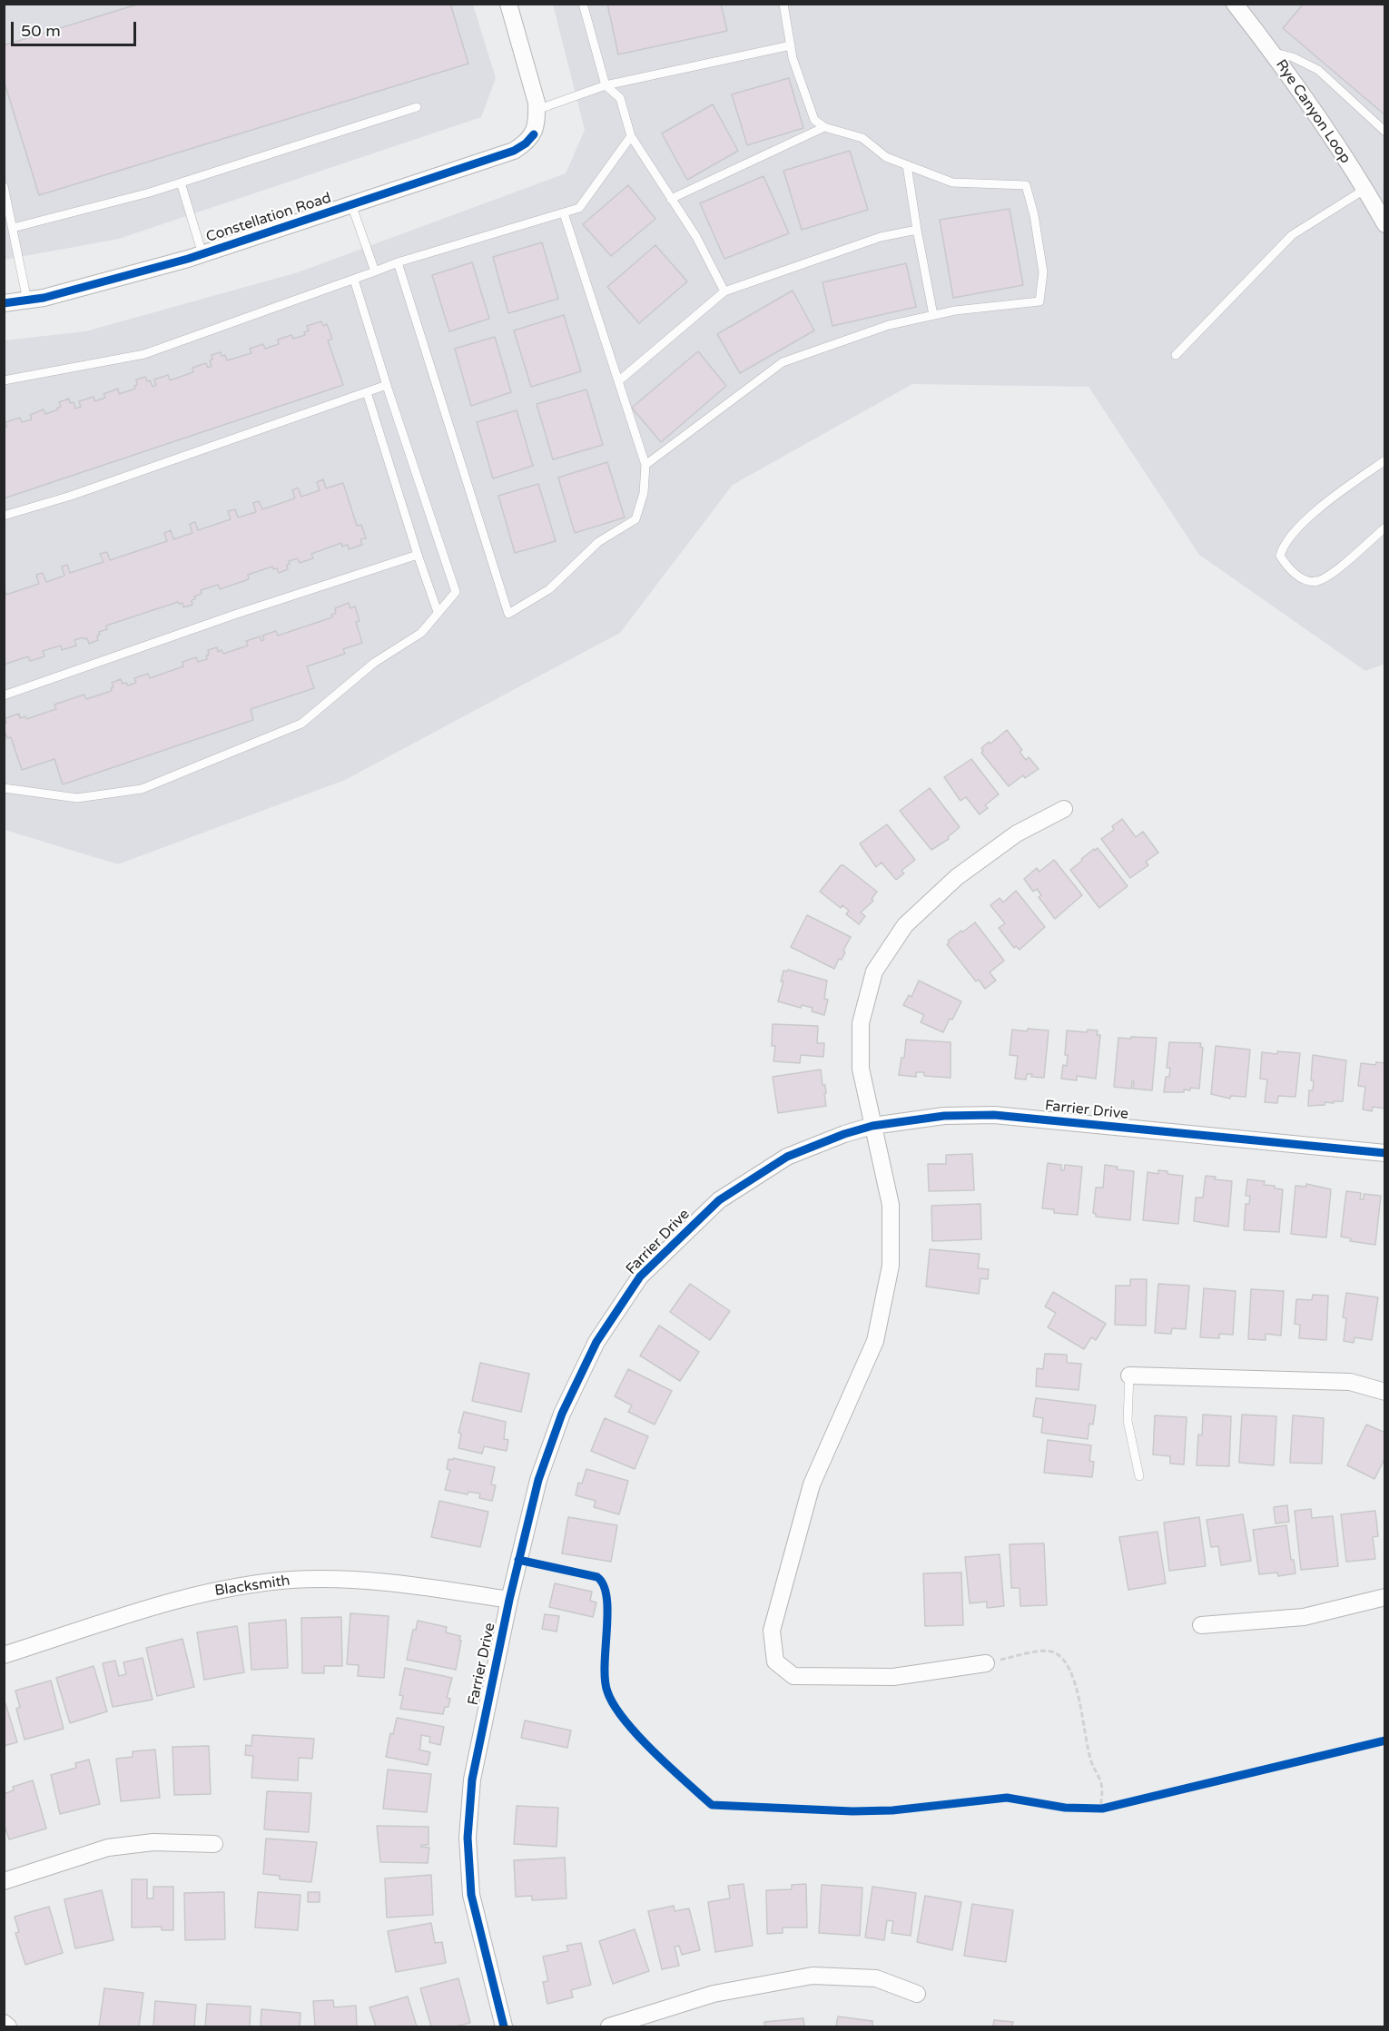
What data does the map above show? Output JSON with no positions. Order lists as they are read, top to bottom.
{
  "streets": {
    "street": [
      "Rye Canyon Loop",
      "Constellation Road",
      "Farrier Drive",
      "Blacksmith"
    ]
  },
  "crossings": [
    ["Farrier Drive", "Blacksmith"]
  ],
  "scale_bar": "50 m"
}
